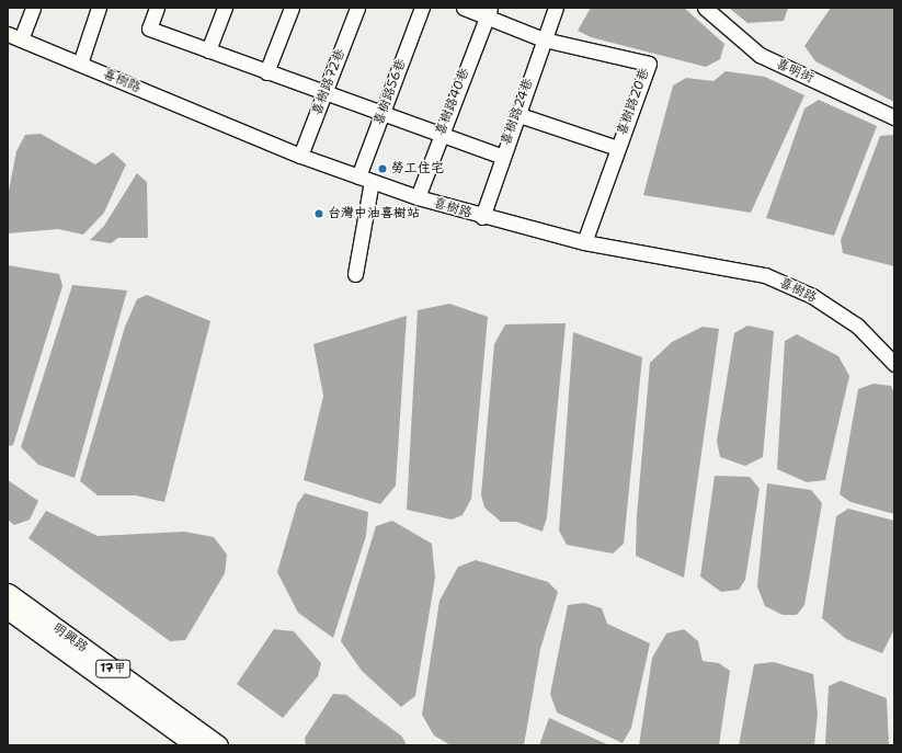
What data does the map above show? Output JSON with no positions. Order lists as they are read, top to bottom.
{
  "streets": {
    "main road": ["明興路", "17甲"],
    "street": [
      "喜明街",
      "喜樹路",
      "喜樹路72巷",
      "喜樹路56巷",
      "喜樹路40巷",
      "喜樹路20巷",
      "喜樹路24巷"
    ]
  },
  "crossings": [
    ["喜樹路", "喜樹路72巷"],
    ["喜樹路", "喜樹路56巷"],
    ["喜樹路", "喜樹路40巷"],
    ["喜樹路", "喜樹路20巷"],
    ["喜樹路", "喜樹路24巷"],
    ["喜樹路20巷", "喜樹路24巷"]
  ],
  "places": ["勞工住宅", "台灣中油喜樹站"]
}
